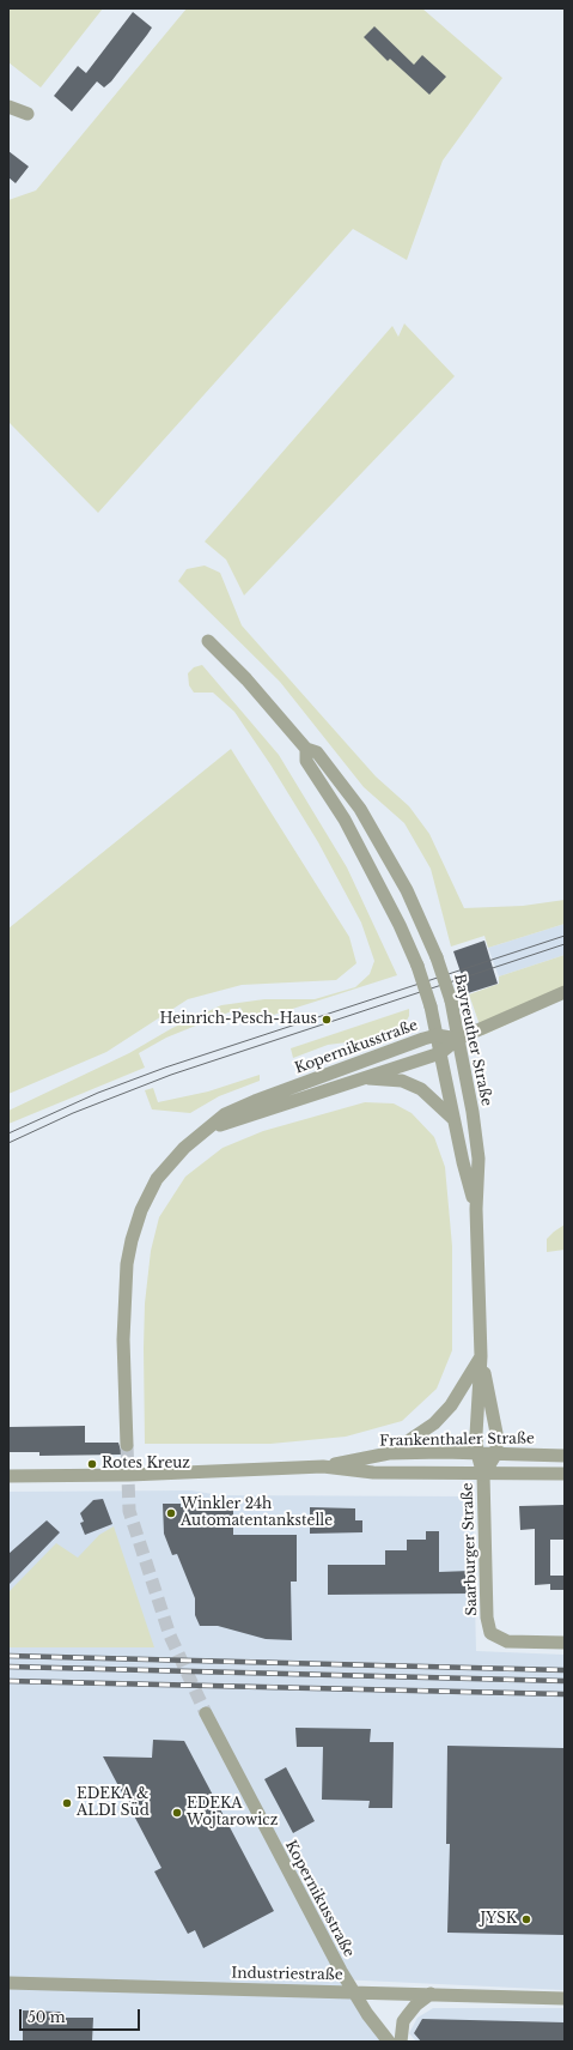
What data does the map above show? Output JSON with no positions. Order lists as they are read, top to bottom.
{
  "streets": {
    "street": [
      "Bayreuther Straße",
      "Kopernikusstraße",
      "Frankenthaler Straße",
      "Saarburger Straße",
      "Industriestraße"
    ]
  },
  "crossings": [
    ["Bayreuther Straße", "Kopernikusstraße"],
    ["Bayreuther Straße", "Frankenthaler Straße"],
    ["Bayreuther Straße", "Saarburger Straße"],
    ["Kopernikusstraße", "Industriestraße"],
    ["Frankenthaler Straße", "Saarburger Straße"]
  ],
  "places": [
    "Heinrich-Pesch-Haus",
    "Rotes Kreuz",
    "Winkler 24h Automatentankstelle",
    "EDEKA & ALDI Süd",
    "EDEKA Wojtarowicz",
    "JYSK"
  ],
  "scale_bar": "50 m"
}
